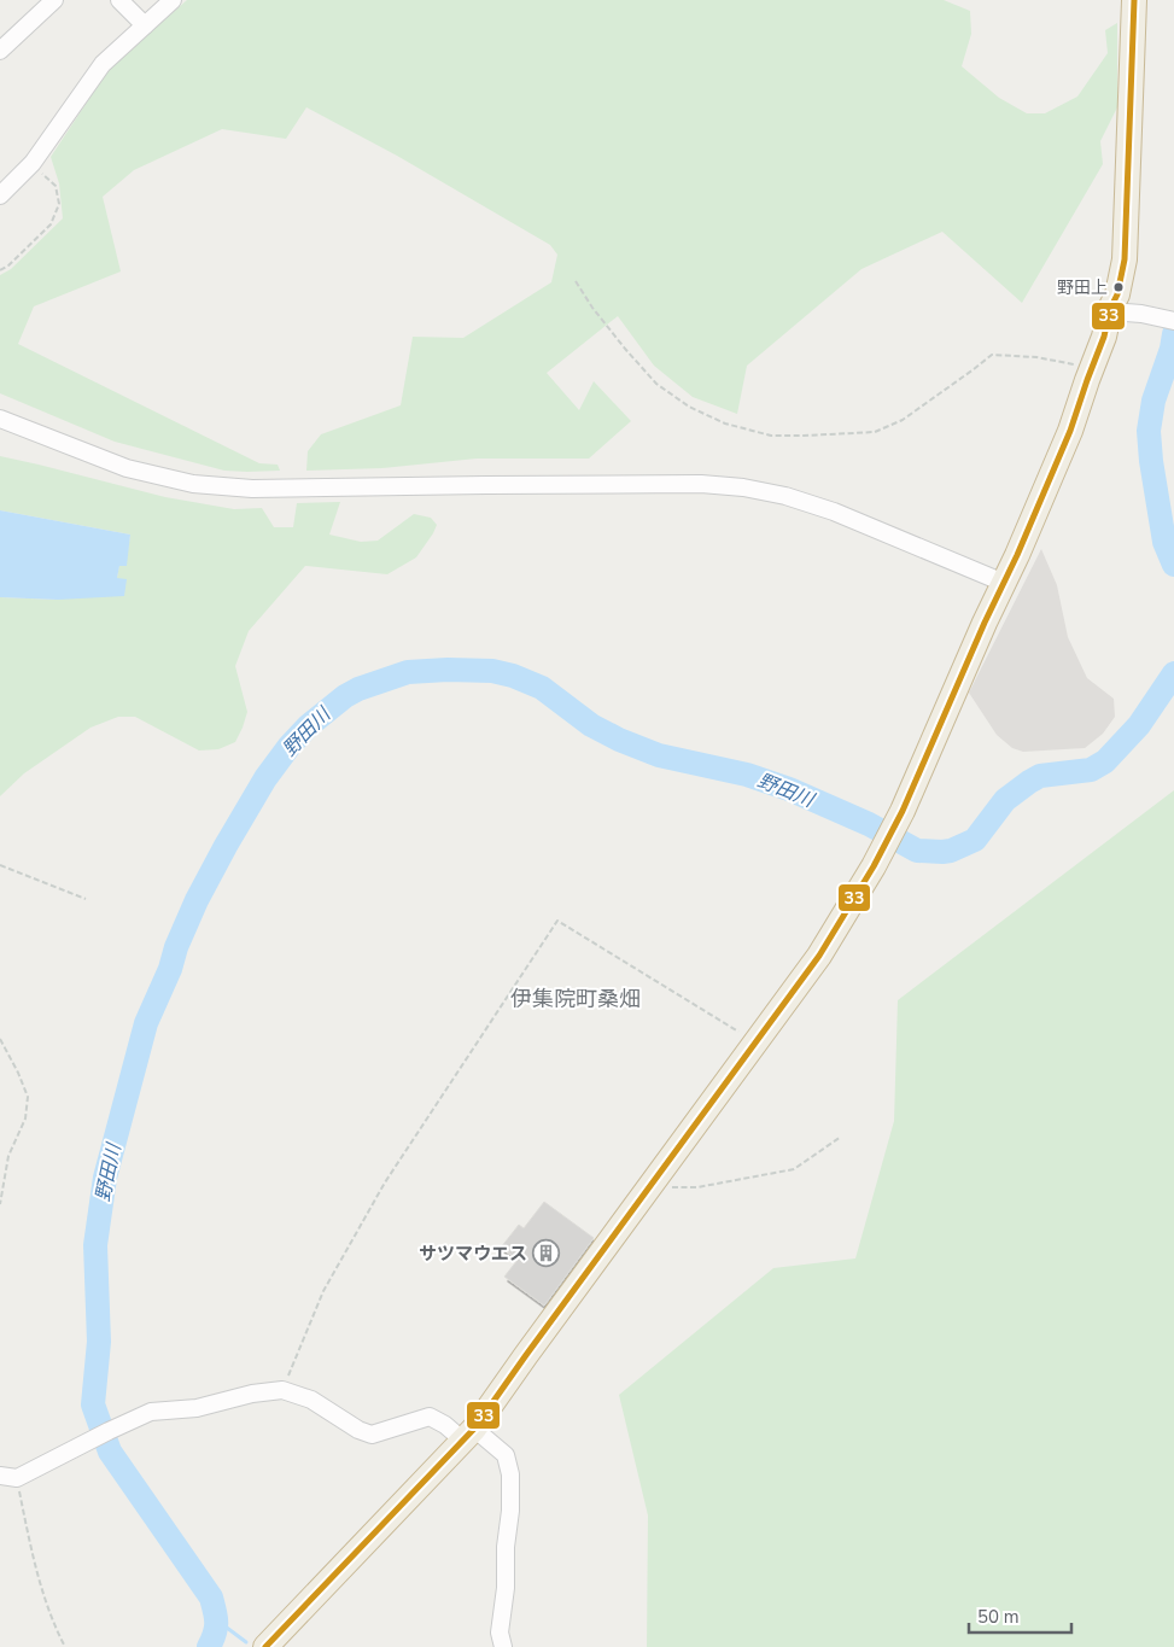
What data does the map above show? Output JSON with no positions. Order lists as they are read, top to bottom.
{
  "districts": ["伊集院町桑畑"],
  "water": ["野田川"],
  "places": {
    "other": ["野田上"],
    "building": ["サツマウエス"]
  },
  "lines": ["transit line 33"],
  "scale_bar": "50 m"
}
